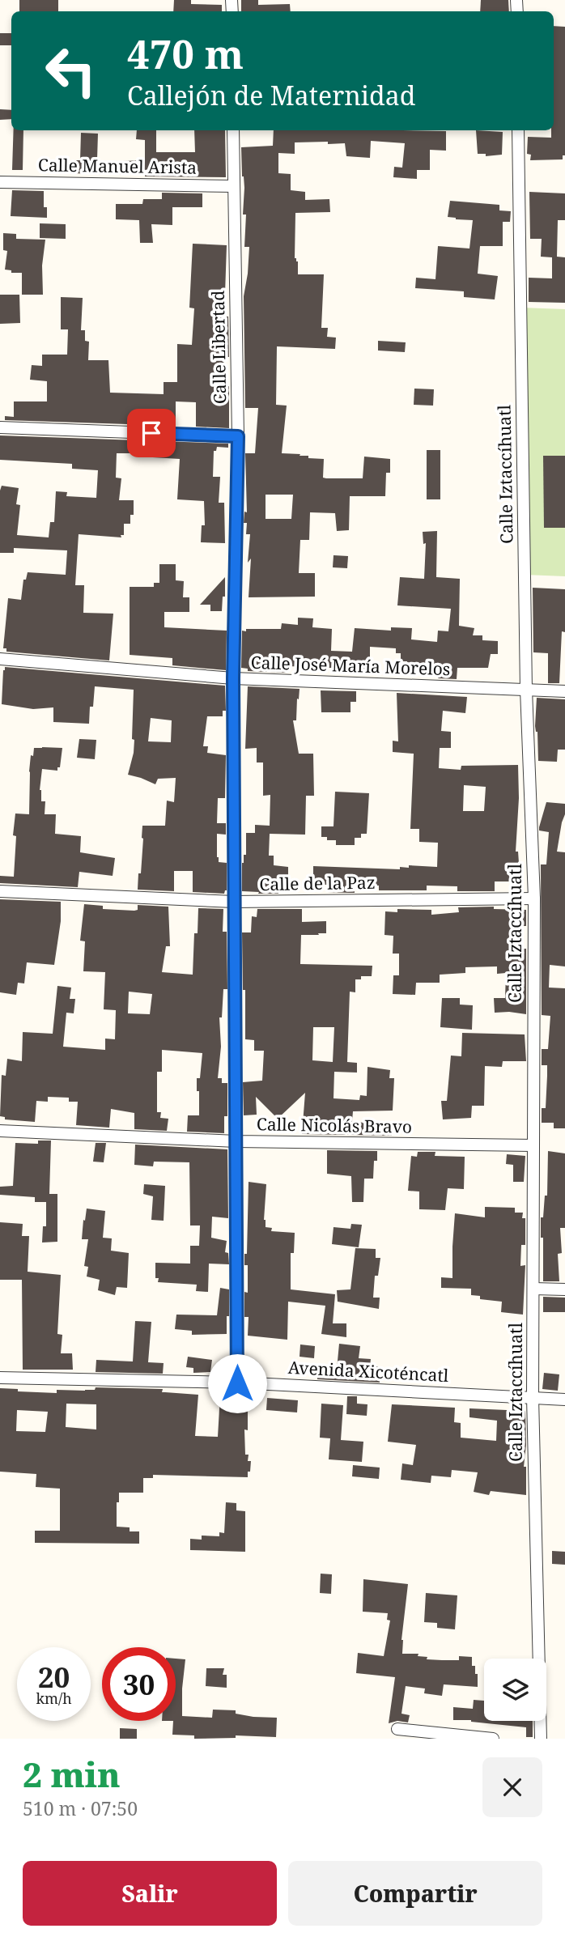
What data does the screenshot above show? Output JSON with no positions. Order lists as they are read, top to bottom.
{
  "streets": {
    "street": [
      "Calle Manuel Arista",
      "Calle Libertad",
      "Calle Iztaccíhuatl",
      "Calle José María Morelos",
      "Calle de la Paz",
      "Calle Nicolás Bravo",
      "Avenida Xicoténcatl"
    ]
  },
  "crossings": [
    ["Calle Manuel Arista", "Calle Libertad"],
    ["Calle Libertad", "Calle José María Morelos"],
    ["Calle Libertad", "Calle de la Paz"],
    ["Calle Libertad", "Calle Nicolás Bravo"],
    ["Calle Libertad", "Avenida Xicoténcatl"],
    ["Calle Iztaccíhuatl", "Calle José María Morelos"],
    ["Calle Iztaccíhuatl", "Calle de la Paz"],
    ["Calle Iztaccíhuatl", "Calle Nicolás Bravo"],
    ["Calle Iztaccíhuatl", "Avenida Xicoténcatl"]
  ],
  "page": {
    "turn": ["470 m", "Callejón de Maternidad"],
    "speed": "20 km/h",
    "limit": "30",
    "heading": ["2 min", "510 m · 07:50"],
    "buttons": ["Salir", "Compartir"]
  }
}
